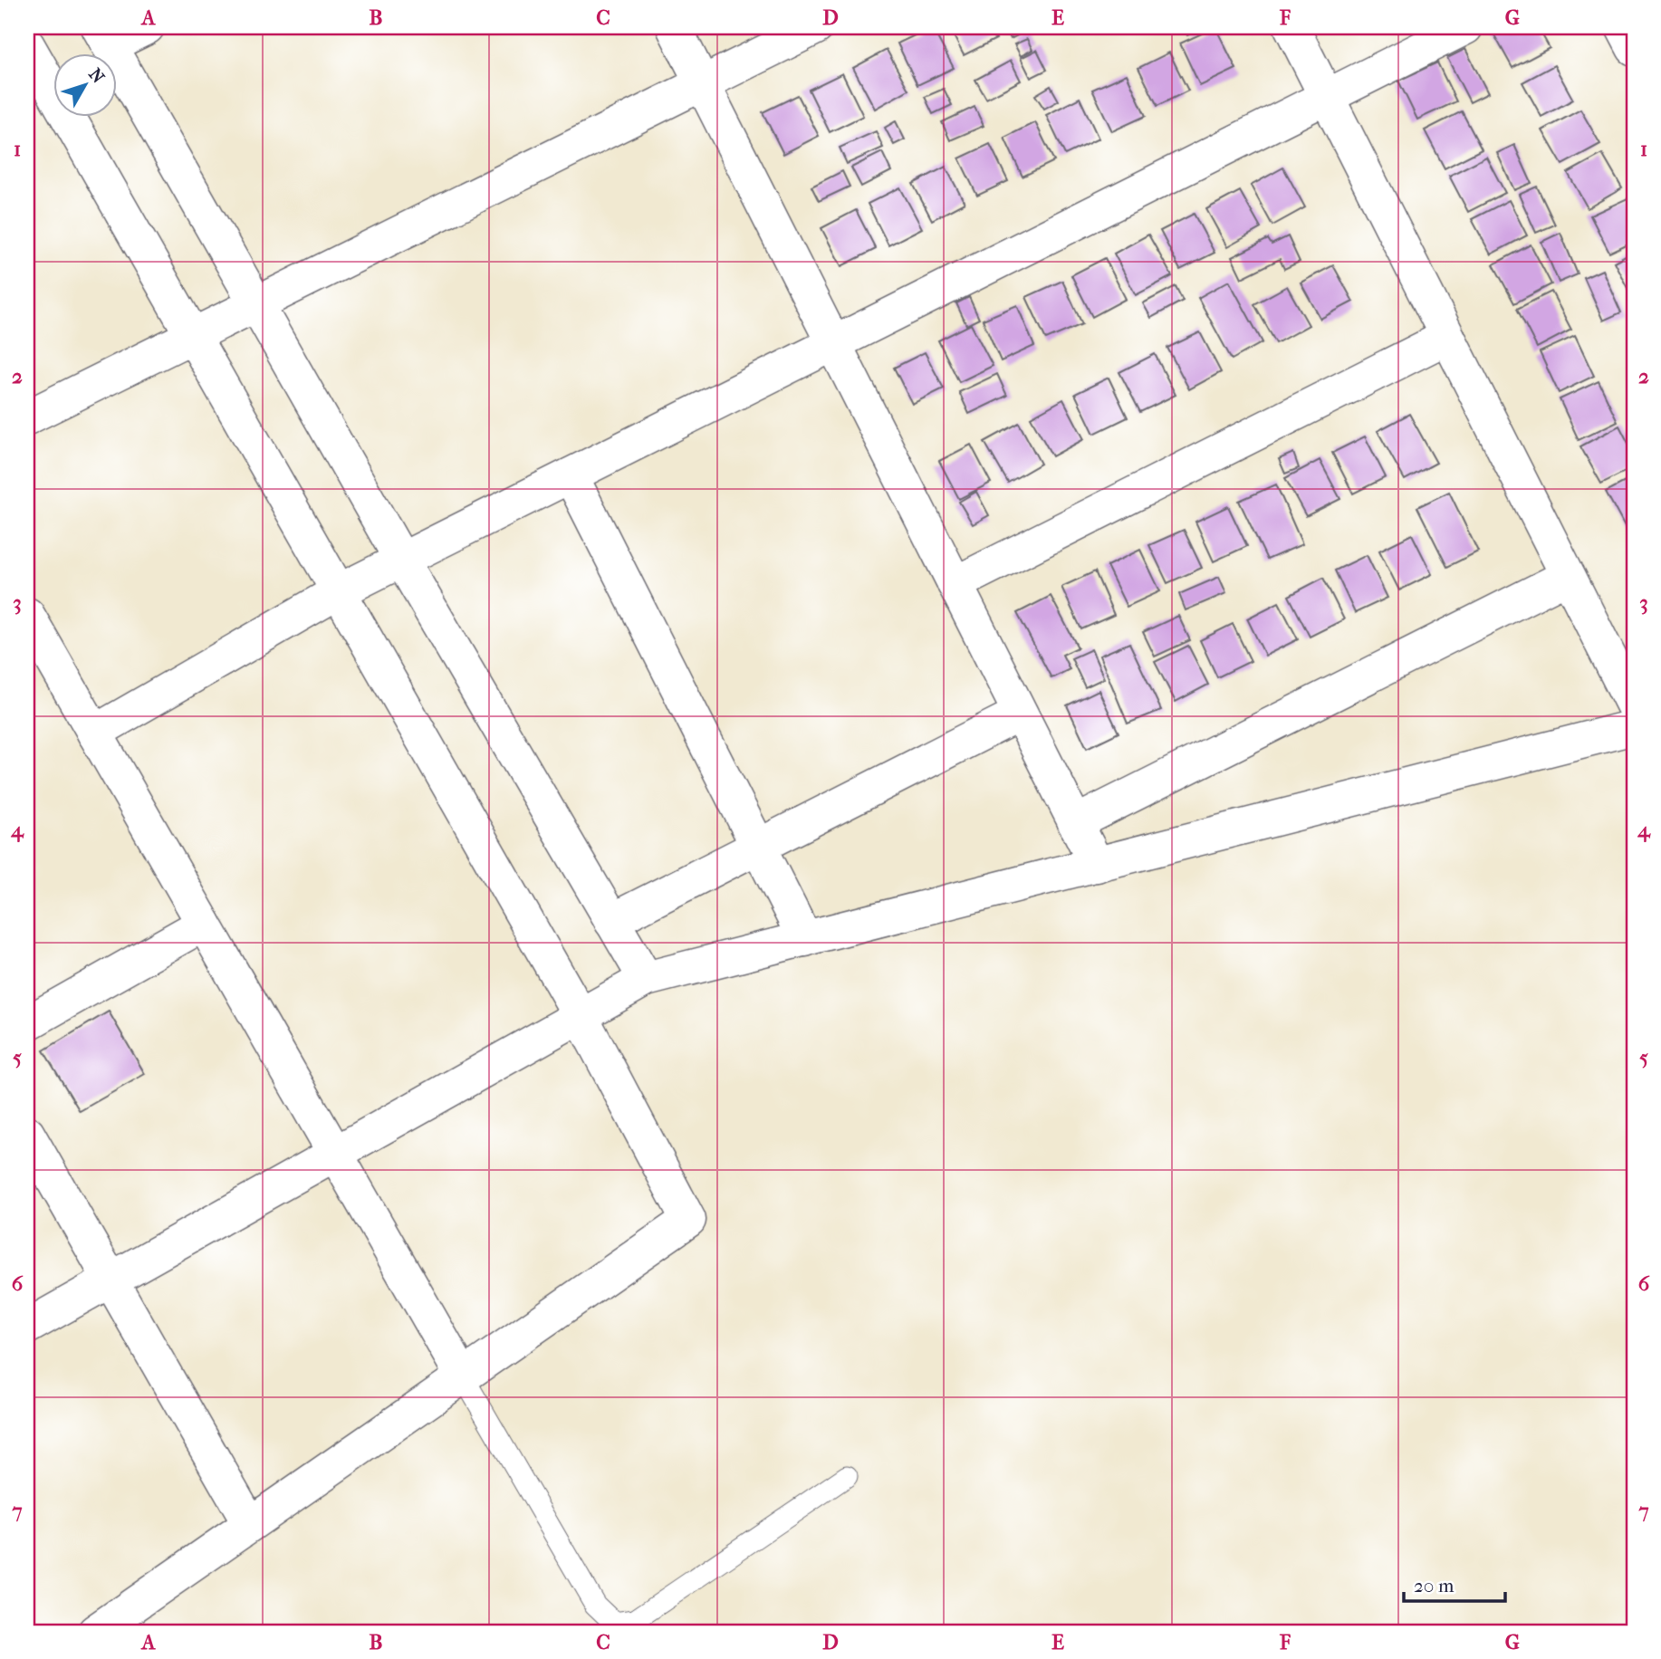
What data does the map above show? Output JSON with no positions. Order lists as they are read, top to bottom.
{
  "scale_bar": "20 m",
  "north": "top right",
  "grid": {
    "columns": [
      "A",
      "B",
      "C",
      "D",
      "E",
      "F",
      "G"
    ],
    "rows": [
      "1",
      "2",
      "3",
      "4",
      "5",
      "6",
      "7"
    ]
  }
}
